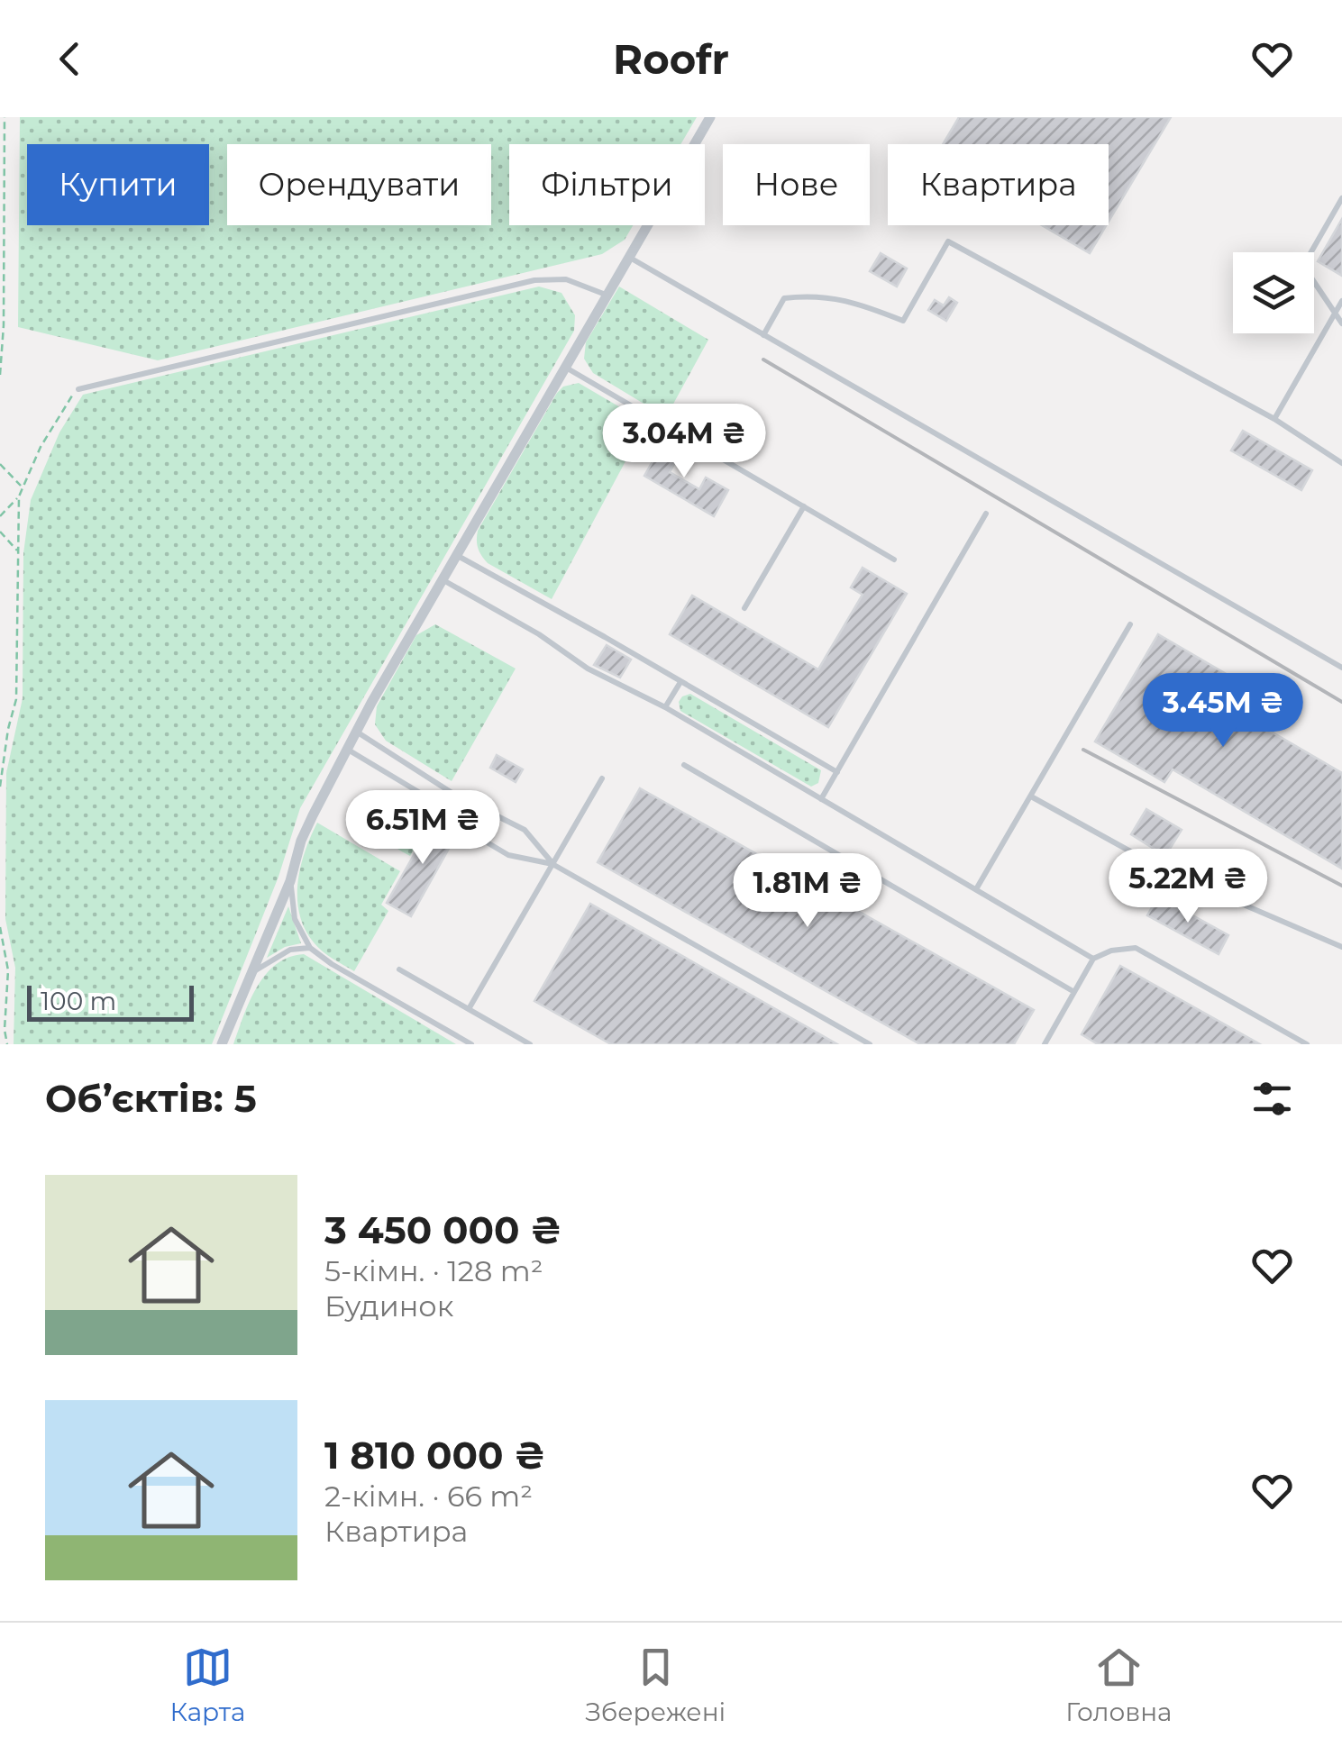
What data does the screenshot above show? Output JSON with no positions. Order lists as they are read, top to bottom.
{
  "scale_bar": "100 m",
  "page": {
    "header": "Roofr",
    "chip": [
      "Купити",
      "Орендувати",
      "Фільтри",
      "Нове",
      "Квартира"
    ],
    "price": [
      "3.04M ₴",
      "3.45M ₴",
      "6.51M ₴",
      "5.22M ₴",
      "1.81M ₴"
    ],
    "scale": "100 m",
    "heading": "Об’єктів: 5",
    "list": [
      {
        "name": "3 450 000 ₴",
        "note": "5-кімн. · 128 m² · Будинок"
      },
      {
        "name": "1 810 000 ₴",
        "note": "2-кімн. · 66 m² · Квартира"
      }
    ],
    "tabs": ["Карта", "Збережені", "Головна"]
  }
}
